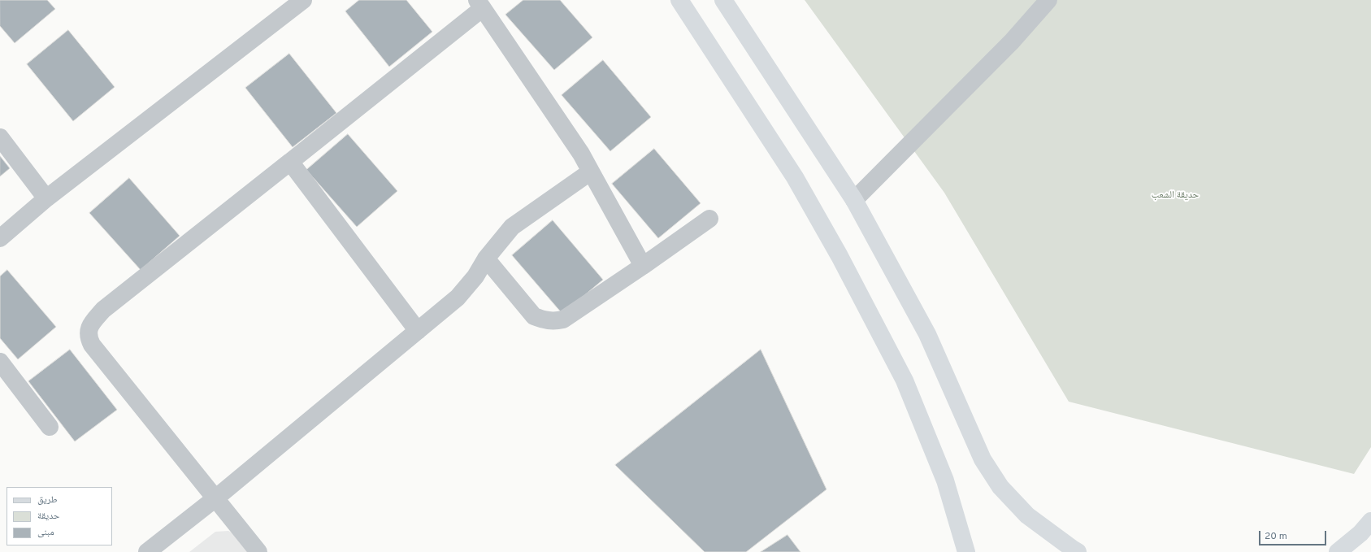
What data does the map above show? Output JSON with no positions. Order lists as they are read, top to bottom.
{
  "parks": ["حديقة الشعب"],
  "legend": ["طريق", "حديقة", "مبنى"],
  "scale_bar": "20 m"
}
